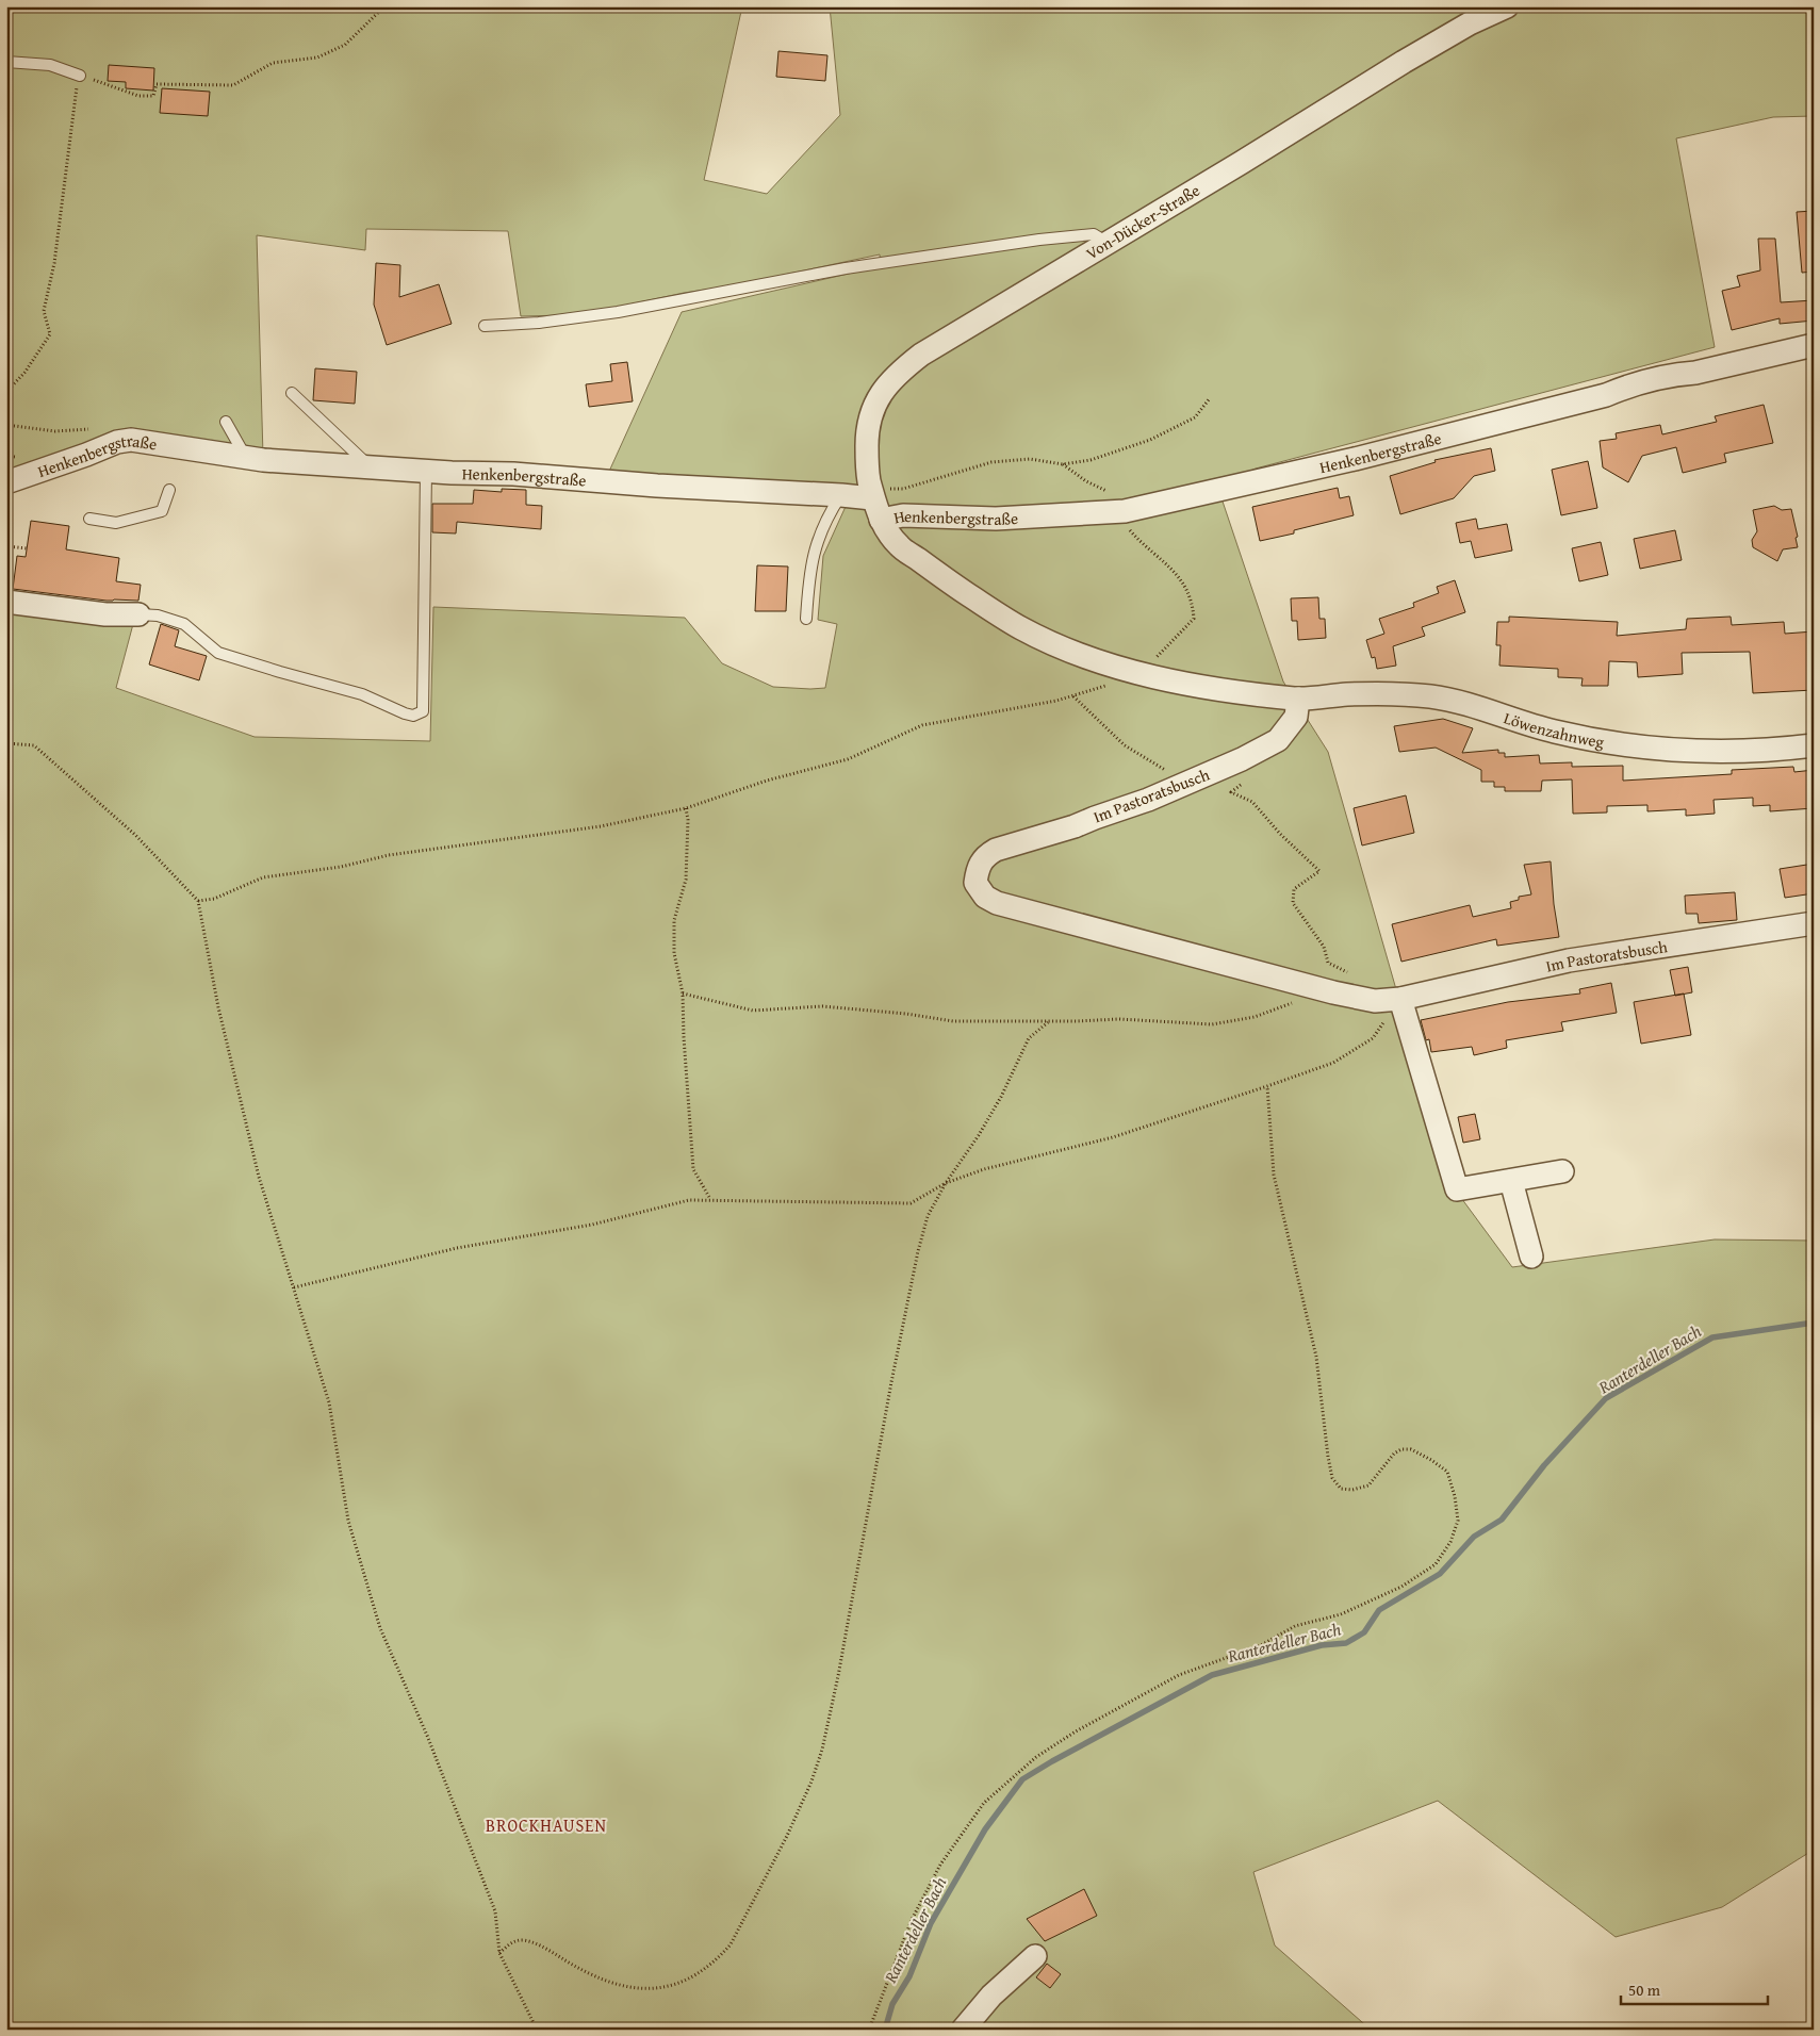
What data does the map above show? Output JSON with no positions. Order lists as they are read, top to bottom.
{
  "streets": {
    "street": [
      "Von-Dücker-Straße",
      "Henkenbergstraße",
      "Löwenzahnweg",
      "Im Pastoratsbusch"
    ]
  },
  "crossings": [
    ["Von-Dücker-Straße", "Henkenbergstraße"],
    ["Löwenzahnweg", "Im Pastoratsbusch"]
  ],
  "districts": ["BROCKHAUSEN"],
  "water": ["Ranterdeller Bach"],
  "scale_bar": "50 m"
}
